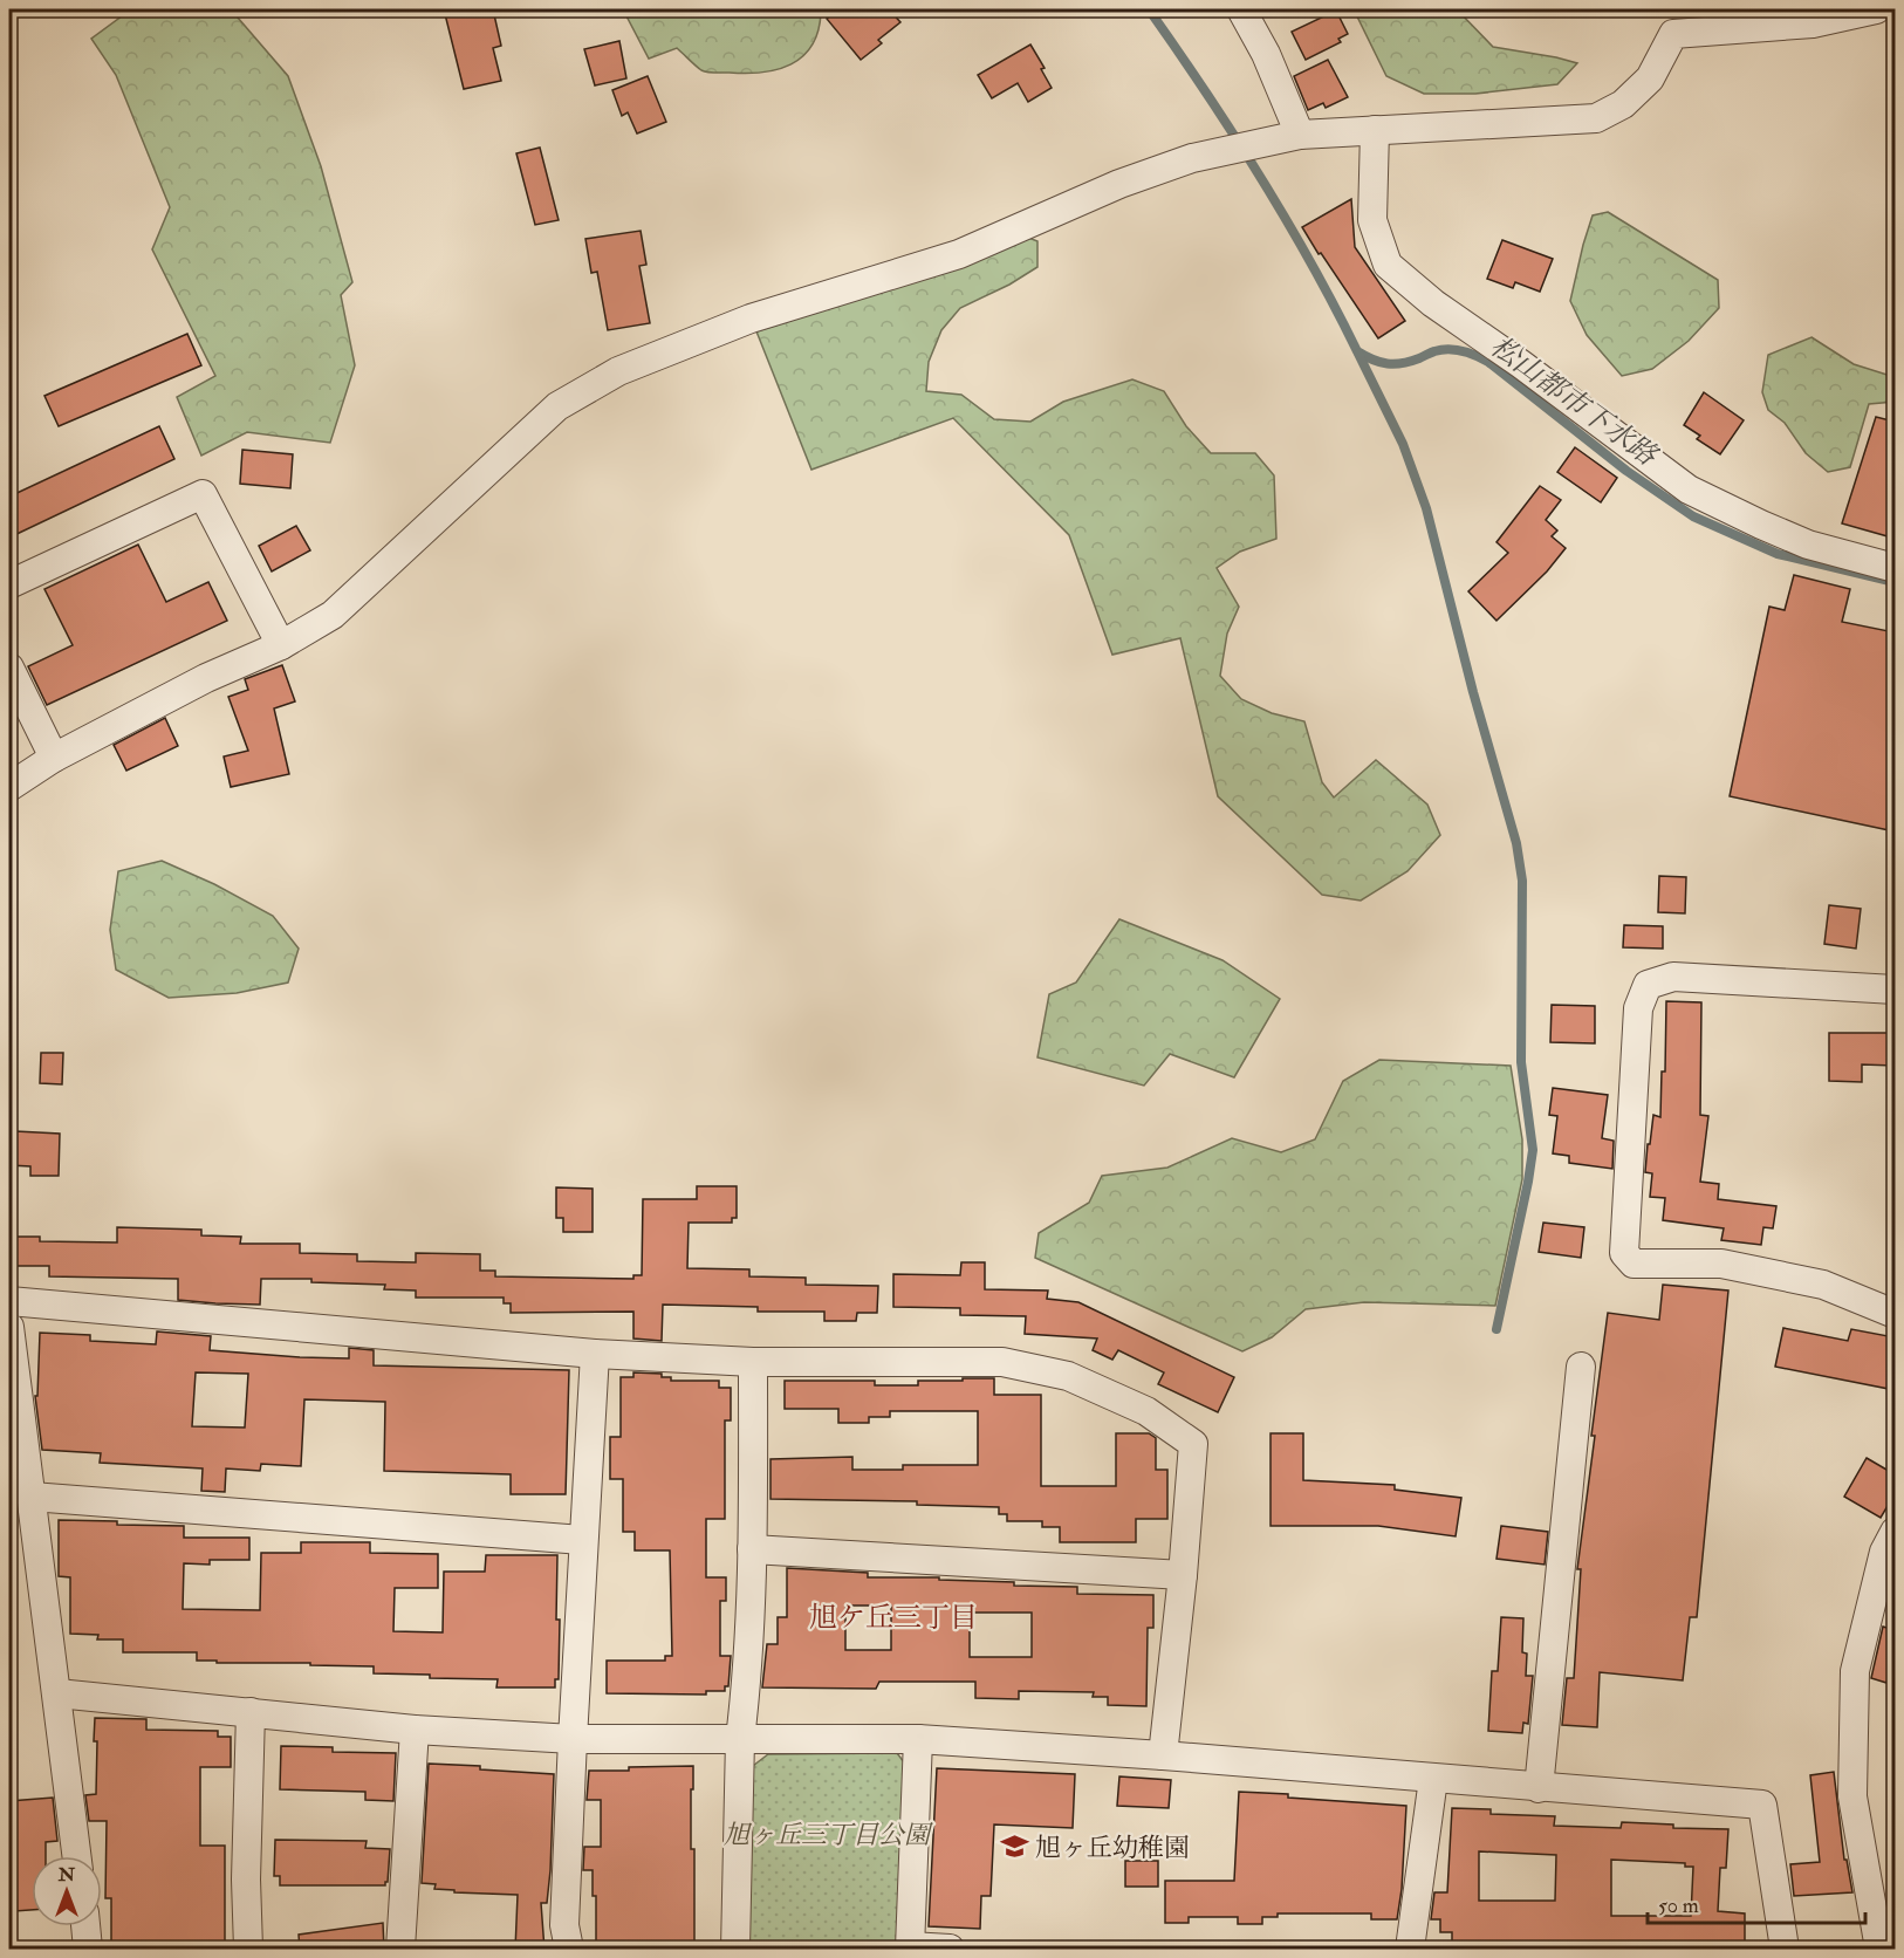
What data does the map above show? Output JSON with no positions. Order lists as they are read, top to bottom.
{
  "districts": ["旭ケ丘三丁目"],
  "water": ["松山都市下水路"],
  "parks": ["旭ヶ丘三丁目公園"],
  "places": {
    "school or university": ["旭ヶ丘幼稚園"]
  },
  "scale_bar": "50 m",
  "north": "top"
}
